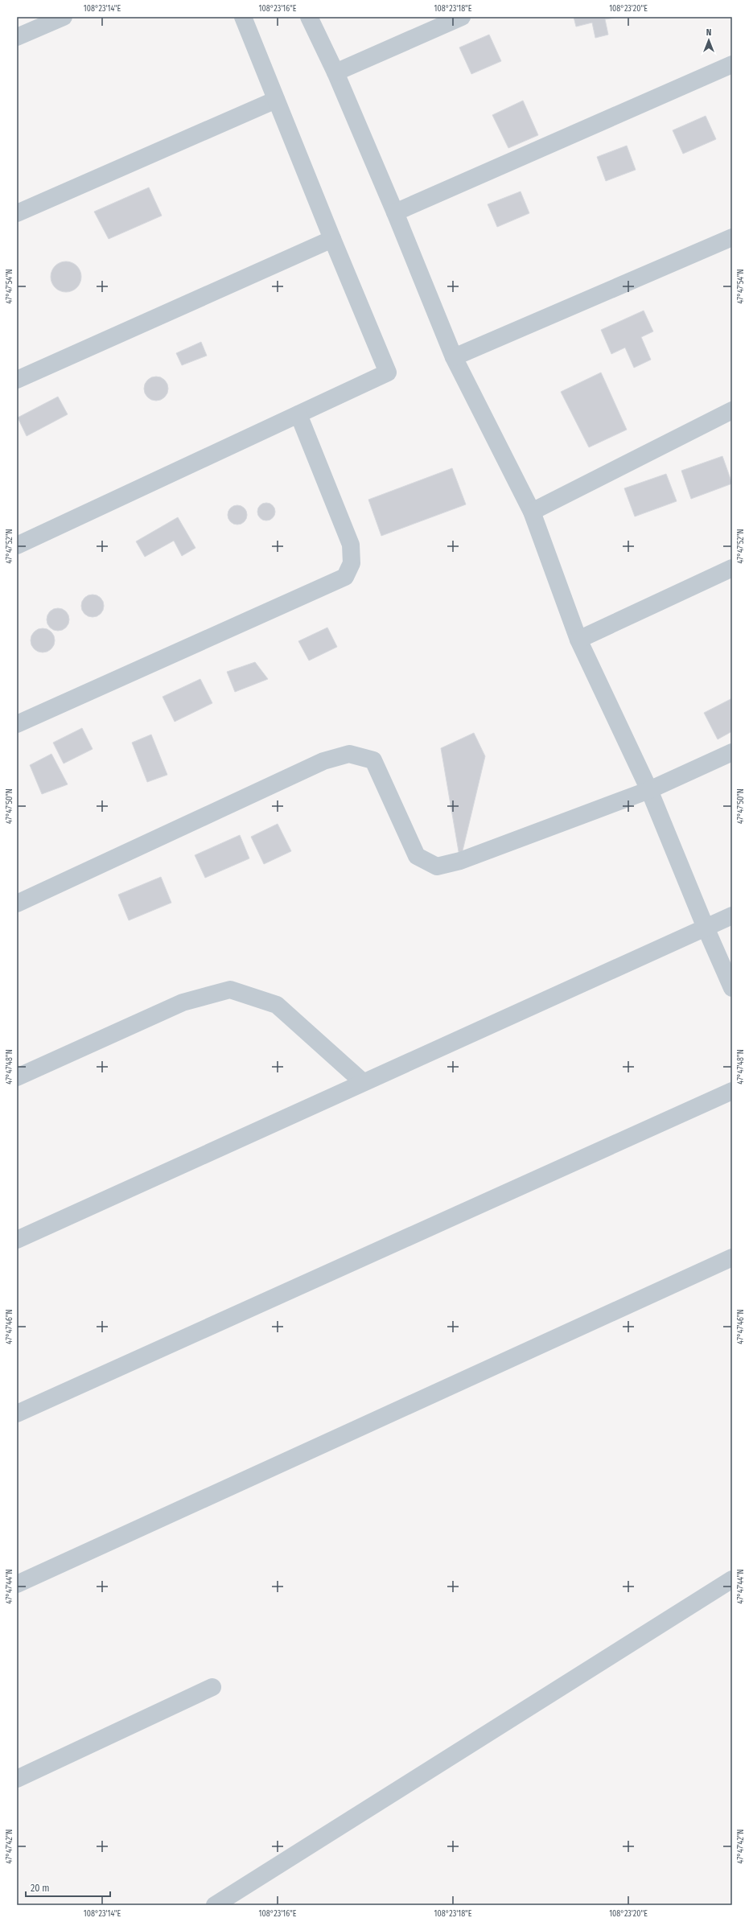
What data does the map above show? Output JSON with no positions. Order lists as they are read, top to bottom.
{
  "scale_bar": "20 m",
  "north": "top",
  "coordinates": [
    "108°23'14\"E",
    "108°23'16\"E",
    "108°23'18\"E",
    "108°23'20\"E",
    "47°47'54\"N",
    "47°47'52\"N",
    "47°47'50\"N",
    "47°47'48\"N",
    "47°47'46\"N",
    "47°47'44\"N",
    "47°47'42\"N"
  ]
}
